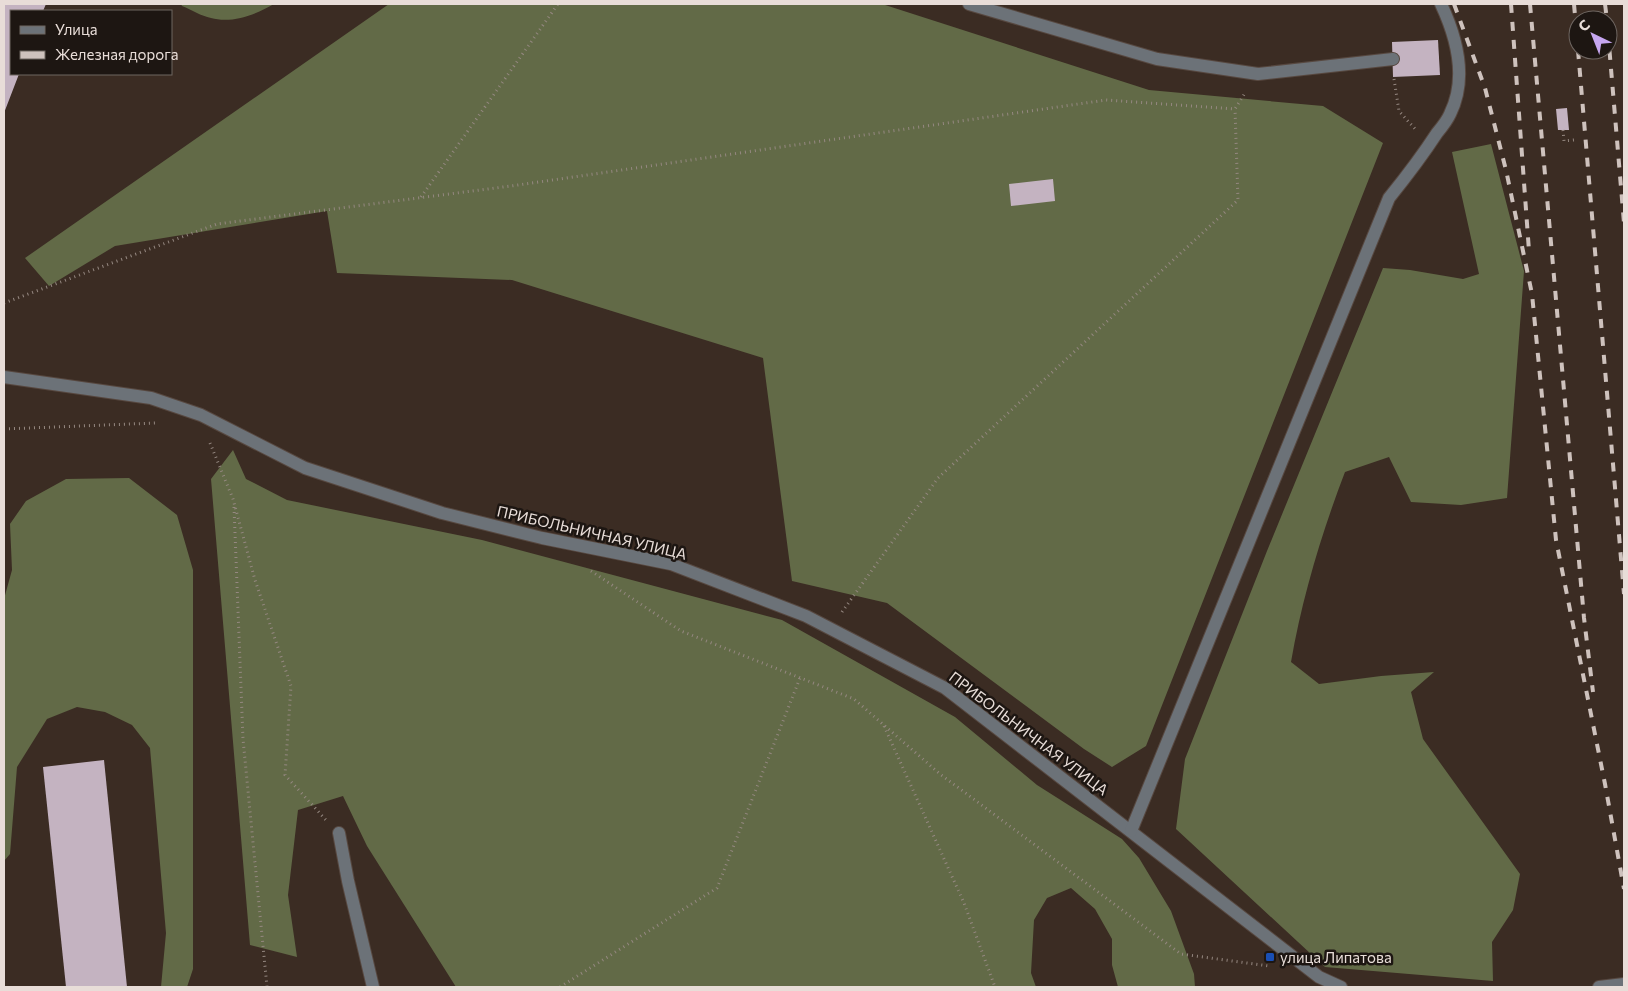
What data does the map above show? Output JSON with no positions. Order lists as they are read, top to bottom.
{
  "streets": {
    "street": ["ПРИБОЛЬНИЧНАЯ УЛИЦА"]
  },
  "places": {
    "transit": ["улица Липатова"]
  },
  "legend": ["Улица", "Железная дорога"],
  "north": "top left"
}
